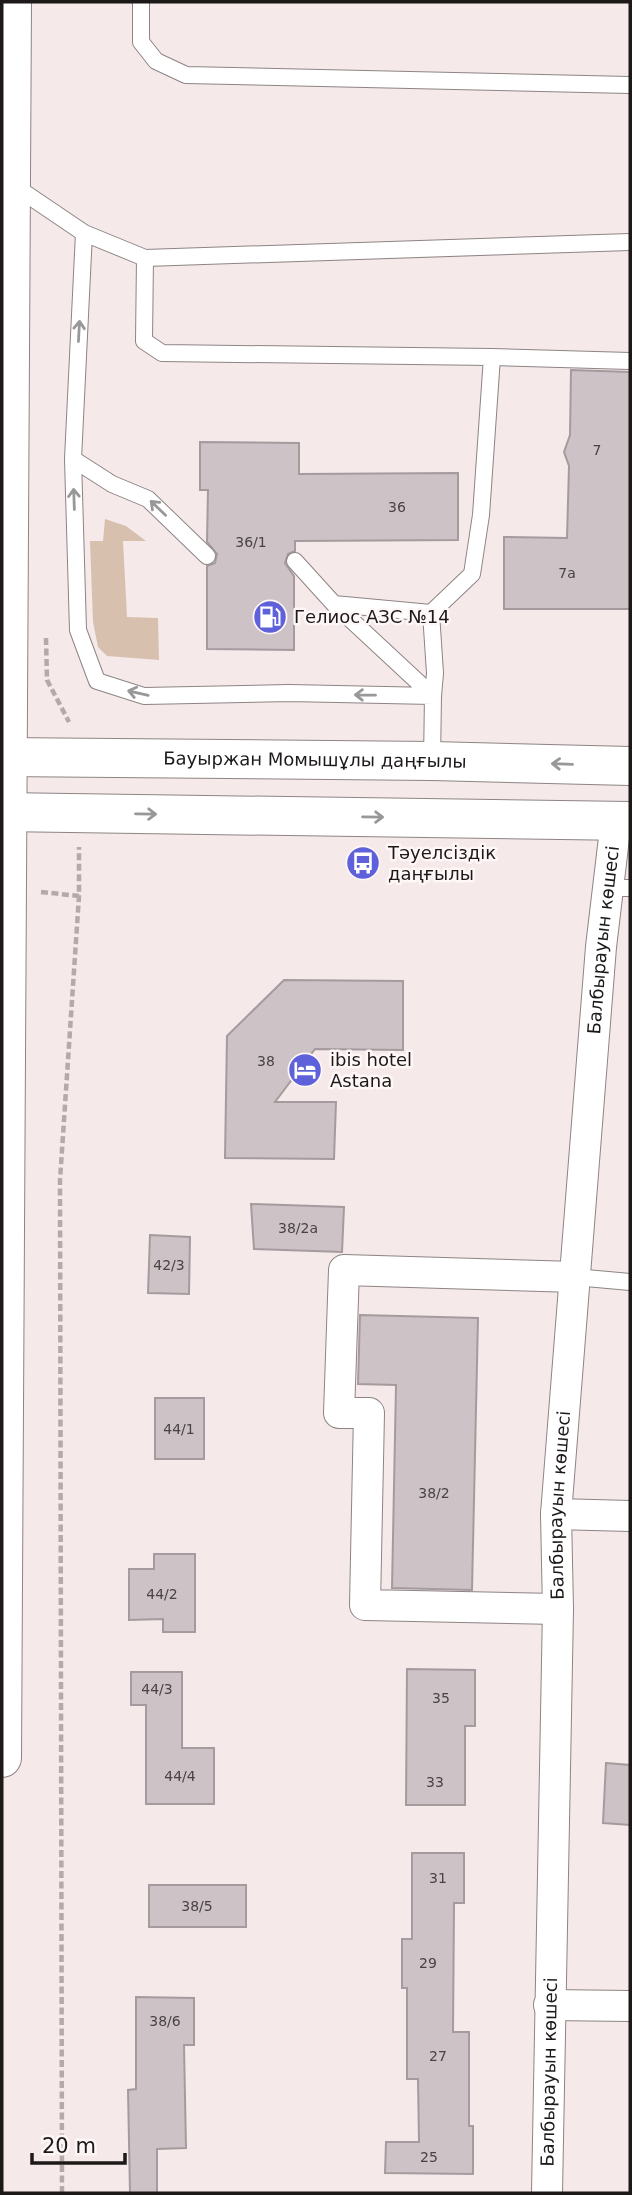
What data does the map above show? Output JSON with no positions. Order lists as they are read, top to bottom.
{
  "streets": {
    "main road": ["Бауыржан Момышұлы даңғылы"],
    "street": ["Балбырауын көшесі"]
  },
  "places": {
    "fuel station": ["Гелиос АЗС №14"],
    "bus stop": ["Тәуелсіздік даңғылы"],
    "hotel": ["ibis hotel Astana"]
  },
  "house_numbers": [
    "7",
    "36",
    "36/1",
    "7а",
    "38",
    "38/2а",
    "42/3",
    "44/1",
    "38/2",
    "44/2",
    "44/3",
    "35",
    "44/4",
    "33",
    "31",
    "38/5",
    "29",
    "38/6",
    "27",
    "25"
  ],
  "scale_bar": "20 m"
}
